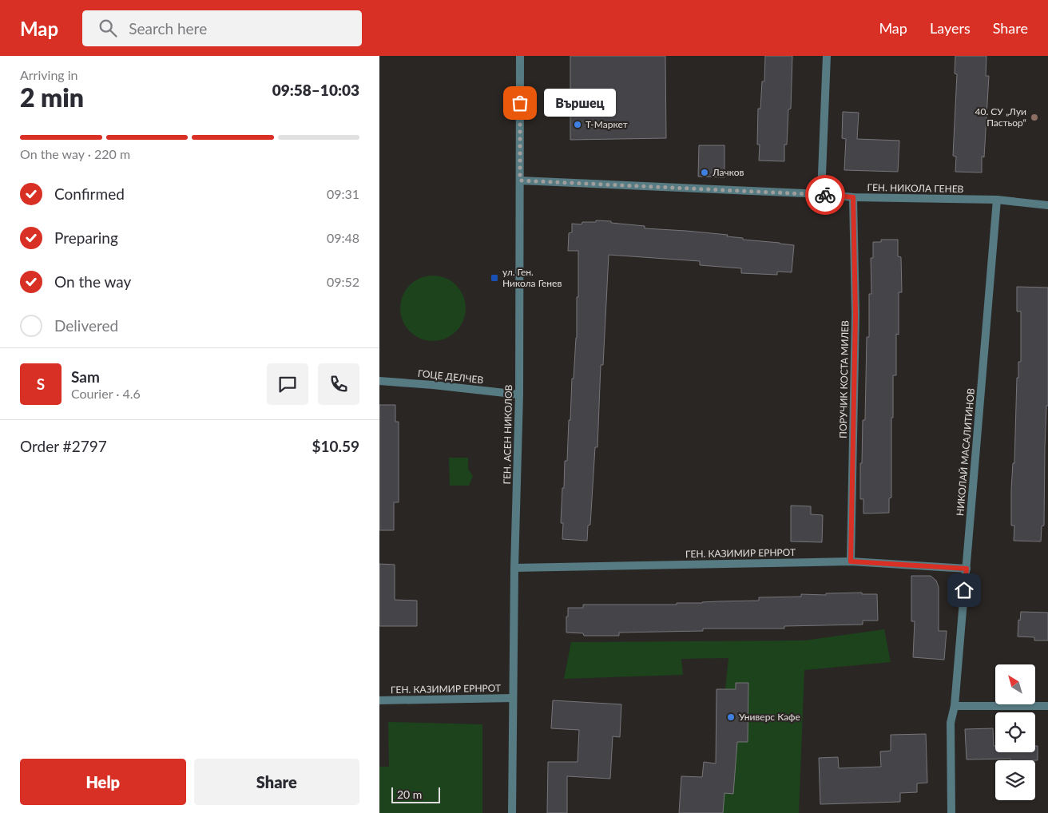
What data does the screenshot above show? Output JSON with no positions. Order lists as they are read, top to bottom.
{
  "streets": {
    "street": [
      "ГЕН. НИКОЛА ГЕНЕВ",
      "ГОЦЕ ДЕЛЧЕВ",
      "ПОРУЧИК КОСТА МИЛЕВ",
      "ГЕН. АСЕН НИКОЛОВ",
      "НИКОЛАЙ МАСАЛИТИНОВ",
      "ГЕН. КАЗИМИР ЕРНРОТ"
    ]
  },
  "crossings": [
    ["ГЕН. НИКОЛА ГЕНЕВ", "ПОРУЧИК КОСТА МИЛЕВ"],
    ["ГЕН. НИКОЛА ГЕНЕВ", "ГЕН. АСЕН НИКОЛОВ"],
    ["ГЕН. НИКОЛА ГЕНЕВ", "НИКОЛАЙ МАСАЛИТИНОВ"],
    ["ГОЦЕ ДЕЛЧЕВ", "ГЕН. АСЕН НИКОЛОВ"],
    ["ПОРУЧИК КОСТА МИЛЕВ", "ГЕН. КАЗИМИР ЕРНРОТ"],
    ["ГЕН. АСЕН НИКОЛОВ", "ГЕН. КАЗИМИР ЕРНРОТ"],
    ["НИКОЛАЙ МАСАЛИТИНОВ", "ГЕН. КАЗИМИР ЕРНРОТ"]
  ],
  "places": {
    "other": [
      "Вършец",
      "40. СУ „Луи Пастьор“",
      "Т-Маркет",
      "Лачков",
      "Универс Кафе"
    ],
    "transit": ["ул. Ген. Никола Генев"]
  },
  "scale_bar": "20 m",
  "north": "top left",
  "page": {
    "header": "Map",
    "search": "Search here",
    "nav": ["Map", "Layers", "Share"],
    "heading": ["2 min", "Arriving in", "09:58–10:03"],
    "panel": [
      "Sam",
      "Courier · 4.6",
      "Order #2797",
      "$10.59"
    ],
    "bubble": "Вършец",
    "bar": "On the way · 220 m",
    "list": [
      ["Confirmed", "09:31"],
      ["Preparing", "09:48"],
      ["On the way", "09:52"],
      "Delivered"
    ],
    "round": "S",
    "buttons": ["Help", "Share"],
    "scale": "20 m"
  }
}
